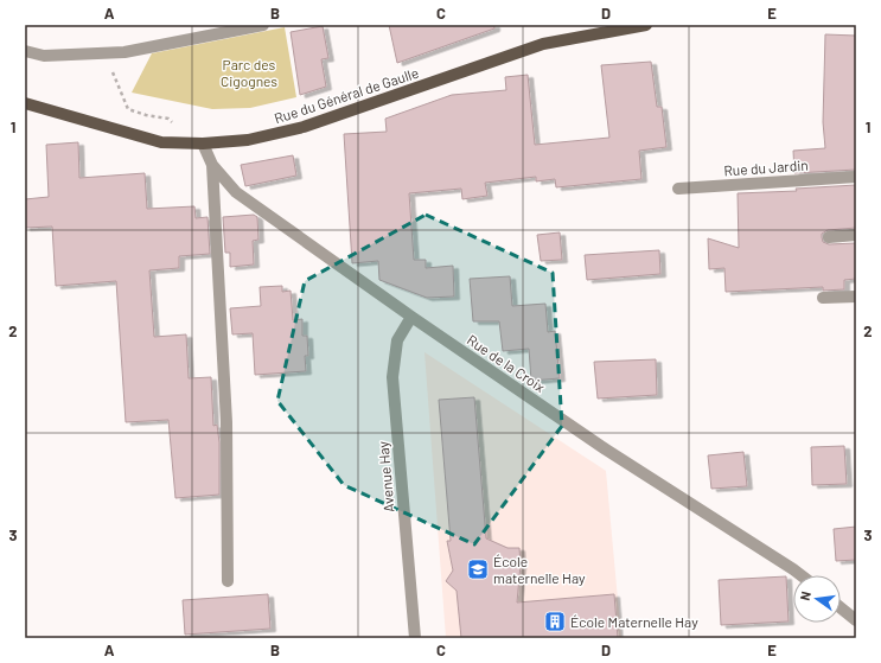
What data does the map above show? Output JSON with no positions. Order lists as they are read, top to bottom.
{
  "streets": {
    "main road": ["Rue du Général de Gaulle"],
    "street": ["Rue du Jardin", "Rue de la Croix", "Avenue Hay"]
  },
  "crossings": [
    ["Rue du Général de Gaulle", "Rue de la Croix"],
    ["Rue de la Croix", "Avenue Hay"]
  ],
  "parks": ["Parc des Cigognes"],
  "places": {
    "school or university": ["École maternelle Hay"],
    "building": ["École Maternelle Hay"]
  },
  "north": "left",
  "grid": {
    "columns": [
      "A",
      "B",
      "C",
      "D",
      "E"
    ],
    "rows": ["1", "2", "3"]
  }
}
